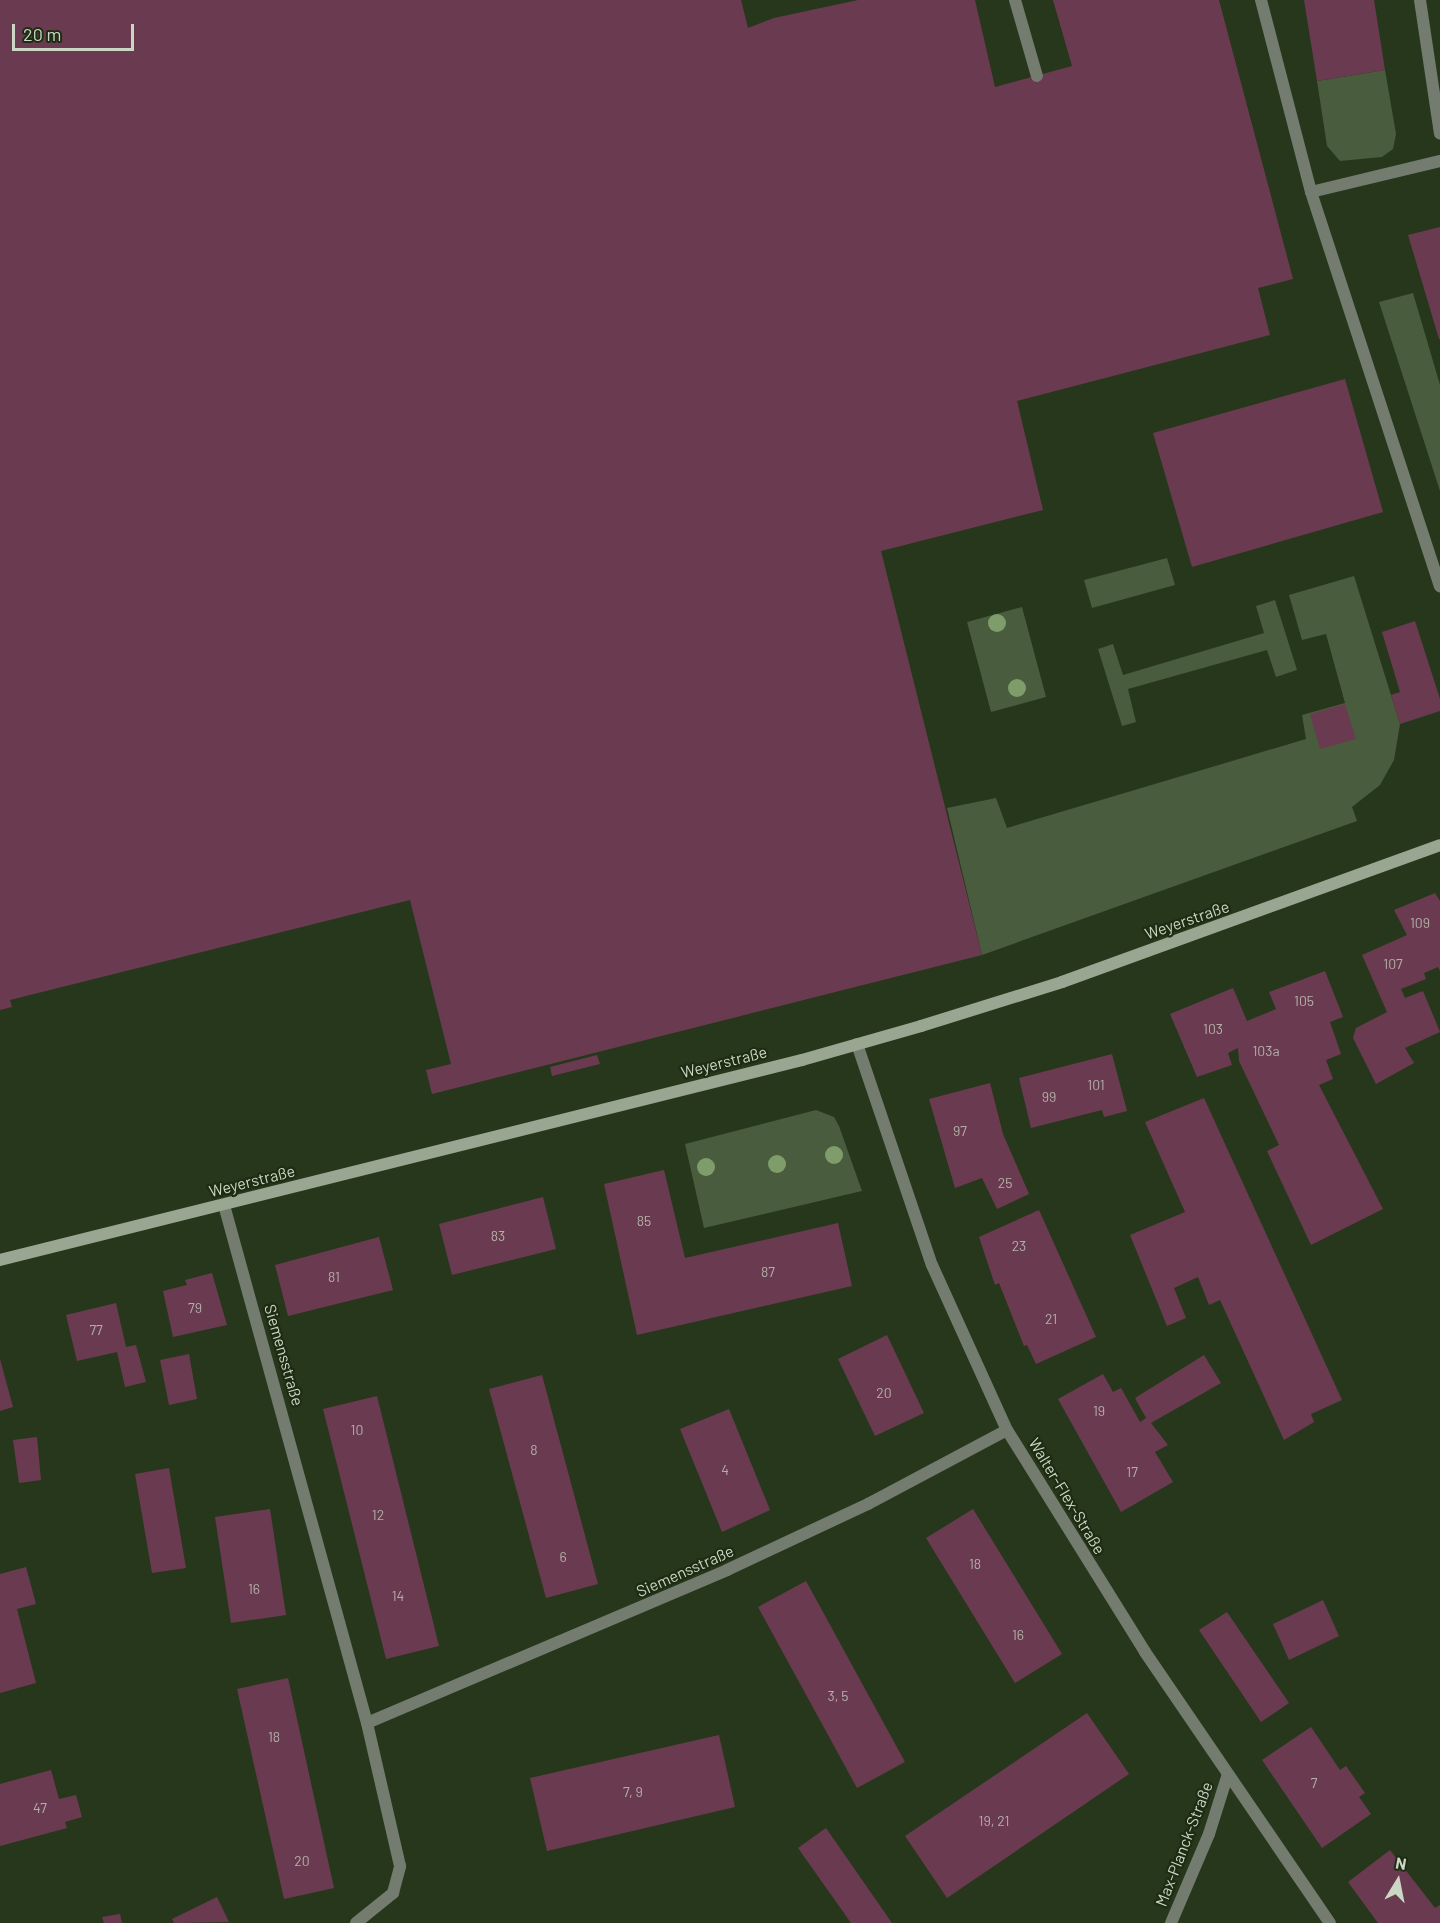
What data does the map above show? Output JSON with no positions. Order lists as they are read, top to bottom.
{
  "streets": {
    "main road": ["Weyerstraße"],
    "street": ["Siemensstraße", "Walter-Flex-Straße", "Max-Planck-Straße"]
  },
  "crossings": [
    ["Weyerstraße", "Siemensstraße"],
    ["Weyerstraße", "Walter-Flex-Straße"],
    ["Siemensstraße", "Walter-Flex-Straße"],
    ["Walter-Flex-Straße", "Max-Planck-Straße"]
  ],
  "house_numbers": [
    "109",
    "107",
    "105",
    "103",
    "103a",
    "101",
    "99",
    "97",
    "25",
    "85",
    "83",
    "23",
    "87",
    "81",
    "79",
    "21",
    "77",
    "20",
    "19",
    "10",
    "8",
    "4",
    "17",
    "12",
    "6",
    "18",
    "16",
    "14",
    "16",
    "3, 5",
    "18",
    "7",
    "7, 9",
    "47",
    "19, 21",
    "20"
  ],
  "scale_bar": "20 m",
  "north": "top"
}
